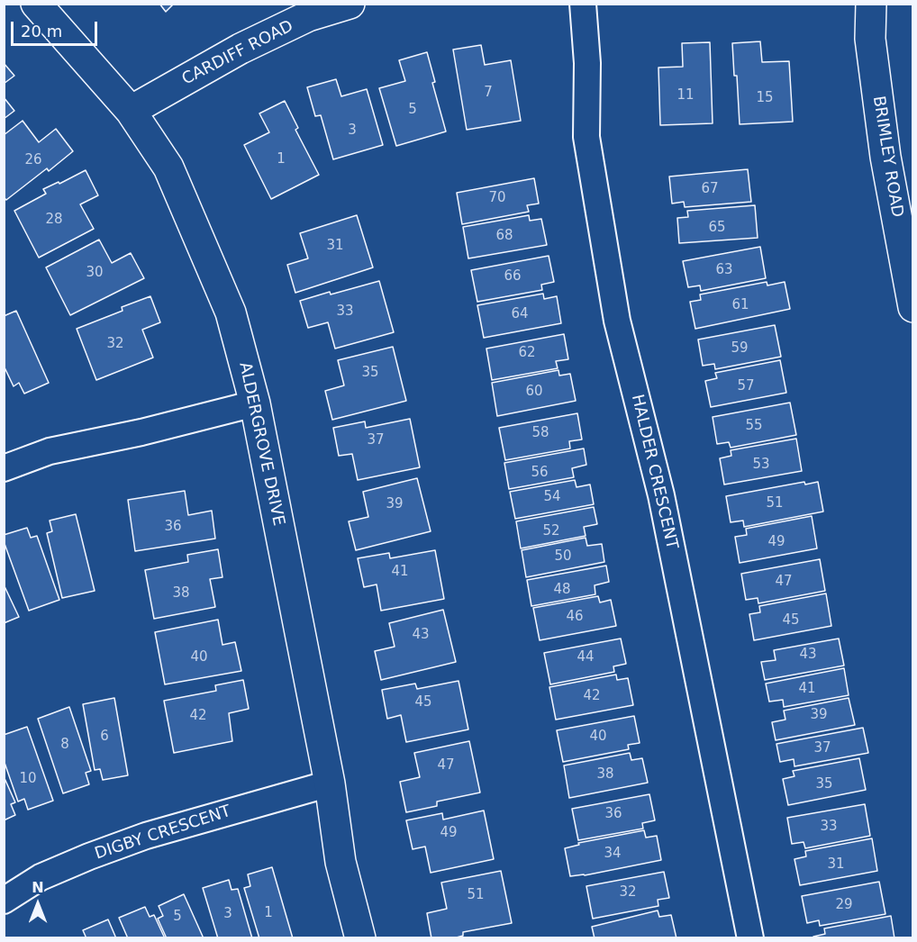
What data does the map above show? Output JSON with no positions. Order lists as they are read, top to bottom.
{
  "streets": {
    "street": [
      "CARDIFF ROAD",
      "BRIMLEY ROAD",
      "ALDERGROVE DRIVE",
      "HALDER CRESCENT",
      "DIGBY CRESCENT"
    ]
  },
  "crossings": [
    ["CARDIFF ROAD", "ALDERGROVE DRIVE"],
    ["ALDERGROVE DRIVE", "DIGBY CRESCENT"]
  ],
  "house_numbers": [
    "7",
    "11",
    "15",
    "5",
    "3",
    "1",
    "26",
    "67",
    "70",
    "28",
    "65",
    "68",
    "31",
    "63",
    "30",
    "66",
    "61",
    "33",
    "64",
    "32",
    "59",
    "62",
    "35",
    "57",
    "60",
    "55",
    "58",
    "37",
    "53",
    "56",
    "54",
    "51",
    "39",
    "36",
    "52",
    "49",
    "50",
    "41",
    "47",
    "48",
    "38",
    "46",
    "45",
    "43",
    "43",
    "40",
    "44",
    "41",
    "42",
    "45",
    "39",
    "42",
    "6",
    "40",
    "8",
    "37",
    "47",
    "38",
    "10",
    "35",
    "36",
    "33",
    "49",
    "34",
    "31",
    "32",
    "51",
    "29",
    "1",
    "3",
    "5"
  ],
  "scale_bar": "20 m",
  "north": "top"
}
